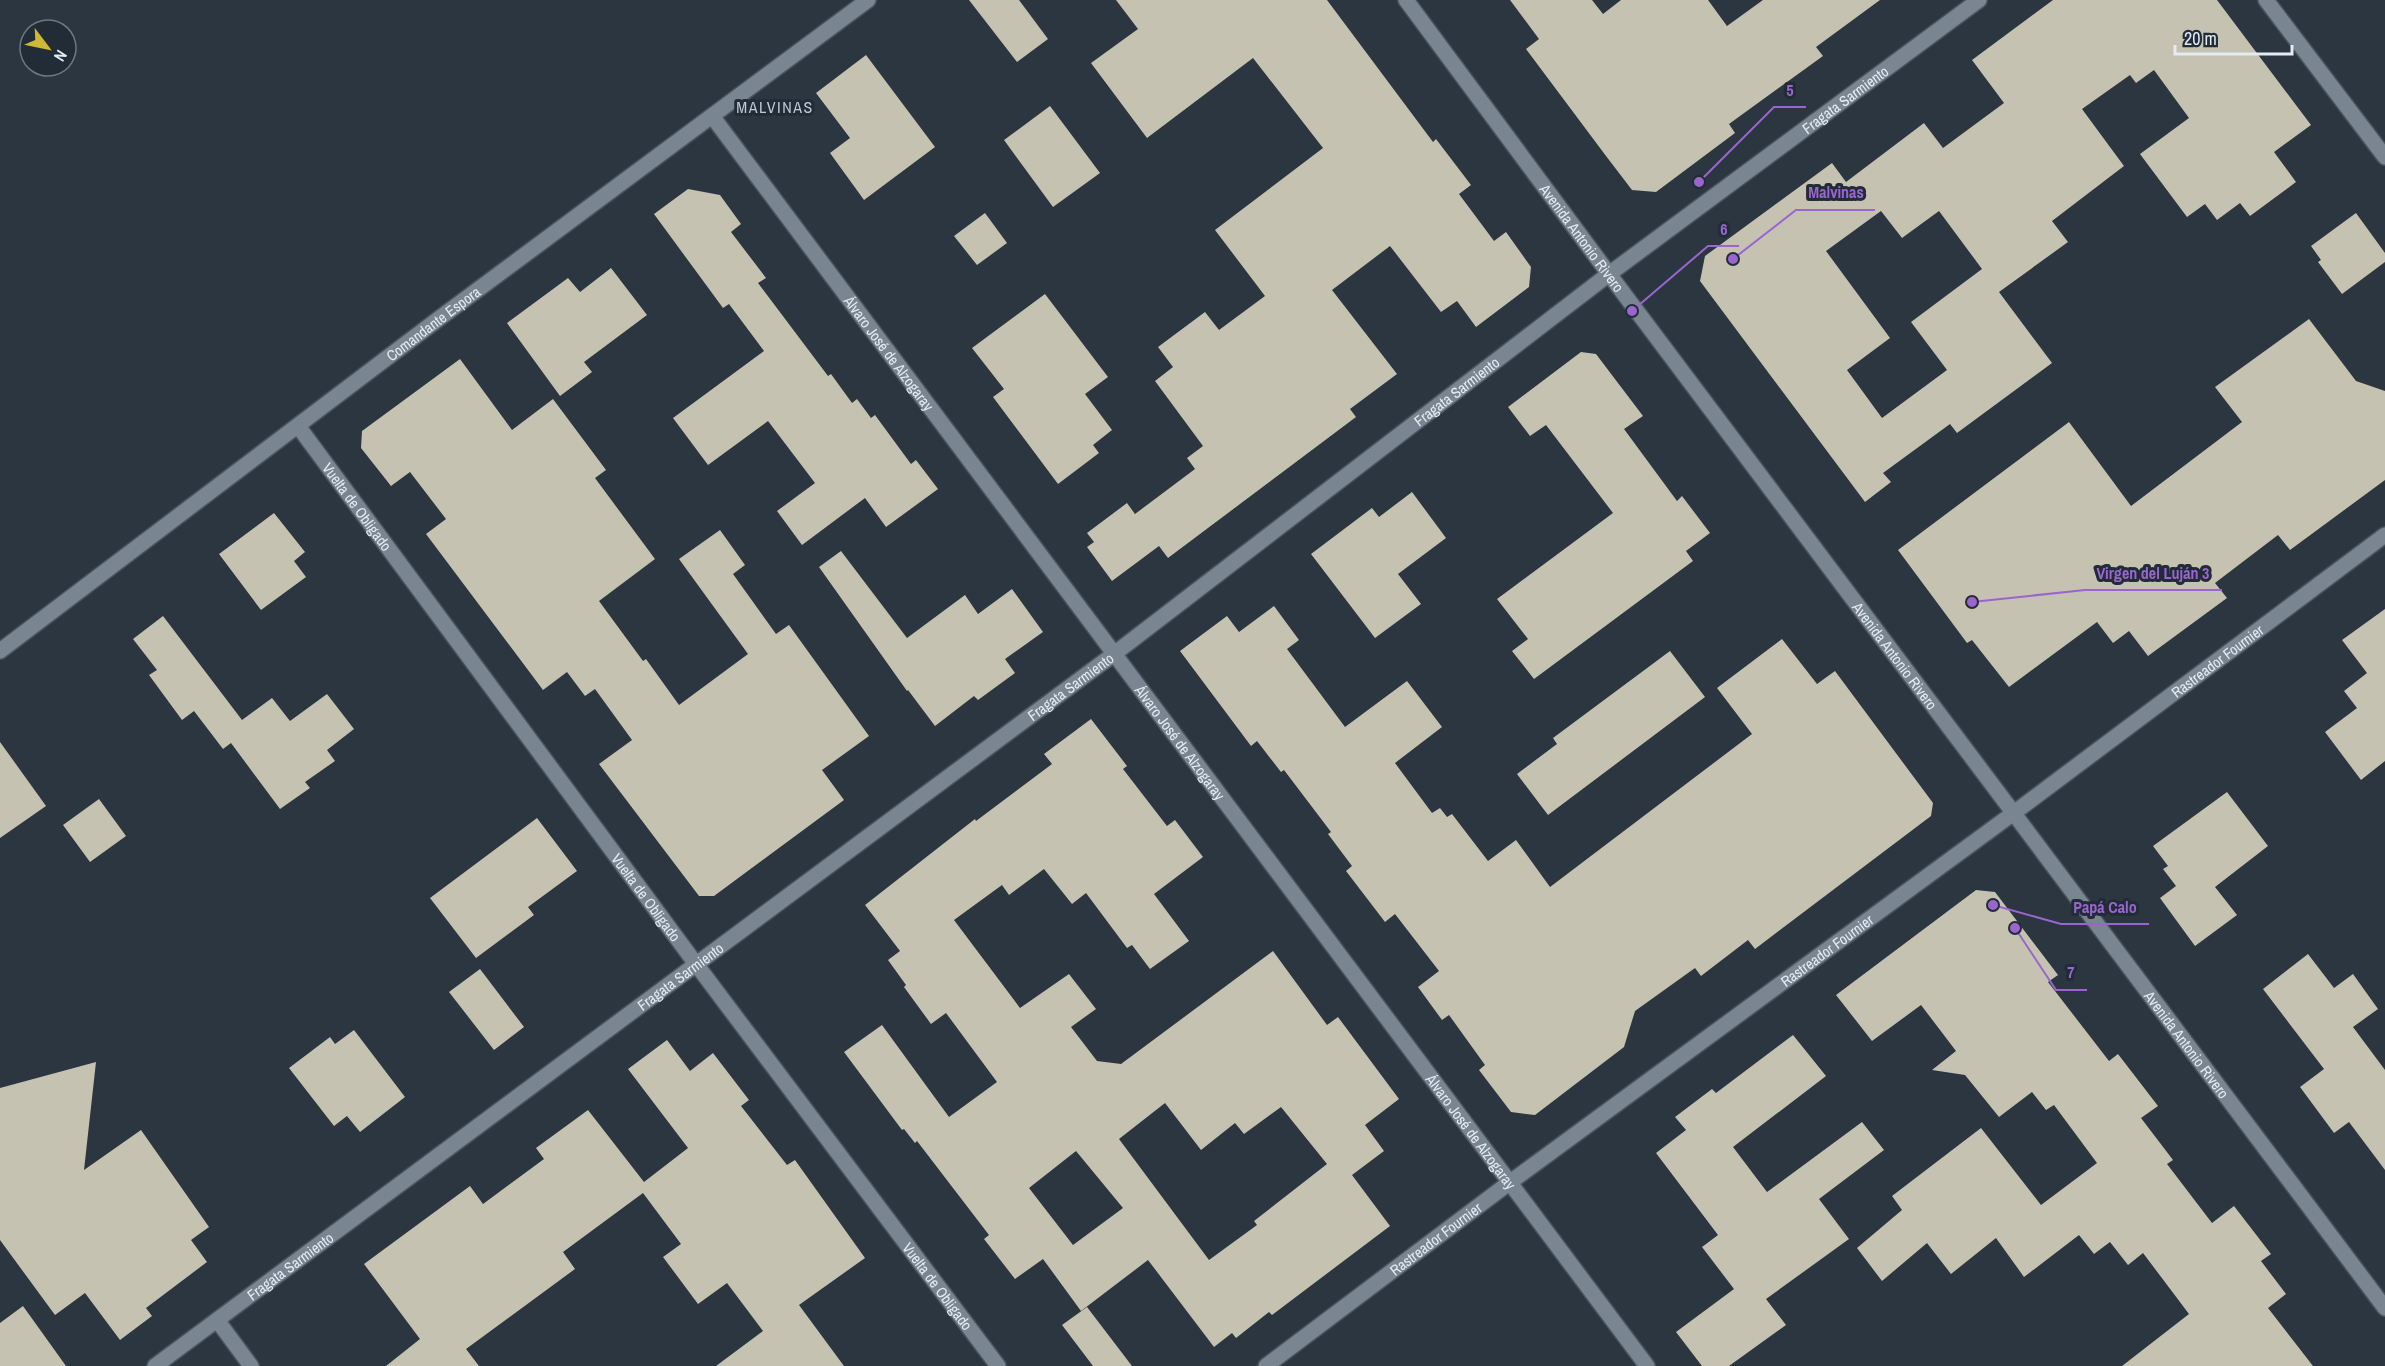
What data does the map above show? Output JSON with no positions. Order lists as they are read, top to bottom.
{
  "streets": {
    "street": [
      "Fragata Sarmiento",
      "Avenida Antonio Rivero",
      "Comandante Espora",
      "Álvaro José de Alzogaray",
      "Vuelta de Obligado",
      "Rastreador Fournier"
    ]
  },
  "crossings": [
    ["Fragata Sarmiento", "Avenida Antonio Rivero"],
    ["Fragata Sarmiento", "Álvaro José de Alzogaray"],
    ["Fragata Sarmiento", "Vuelta de Obligado"],
    ["Avenida Antonio Rivero", "Rastreador Fournier"],
    ["Comandante Espora", "Álvaro José de Alzogaray"],
    ["Comandante Espora", "Vuelta de Obligado"],
    ["Álvaro José de Alzogaray", "Rastreador Fournier"]
  ],
  "districts": ["MALVINAS"],
  "places": [
    "5",
    "Malvinas",
    "6",
    "Virgen del Luján 3",
    "Papá Calo",
    "7"
  ],
  "scale_bar": "20 m",
  "north": "bottom right"
}
